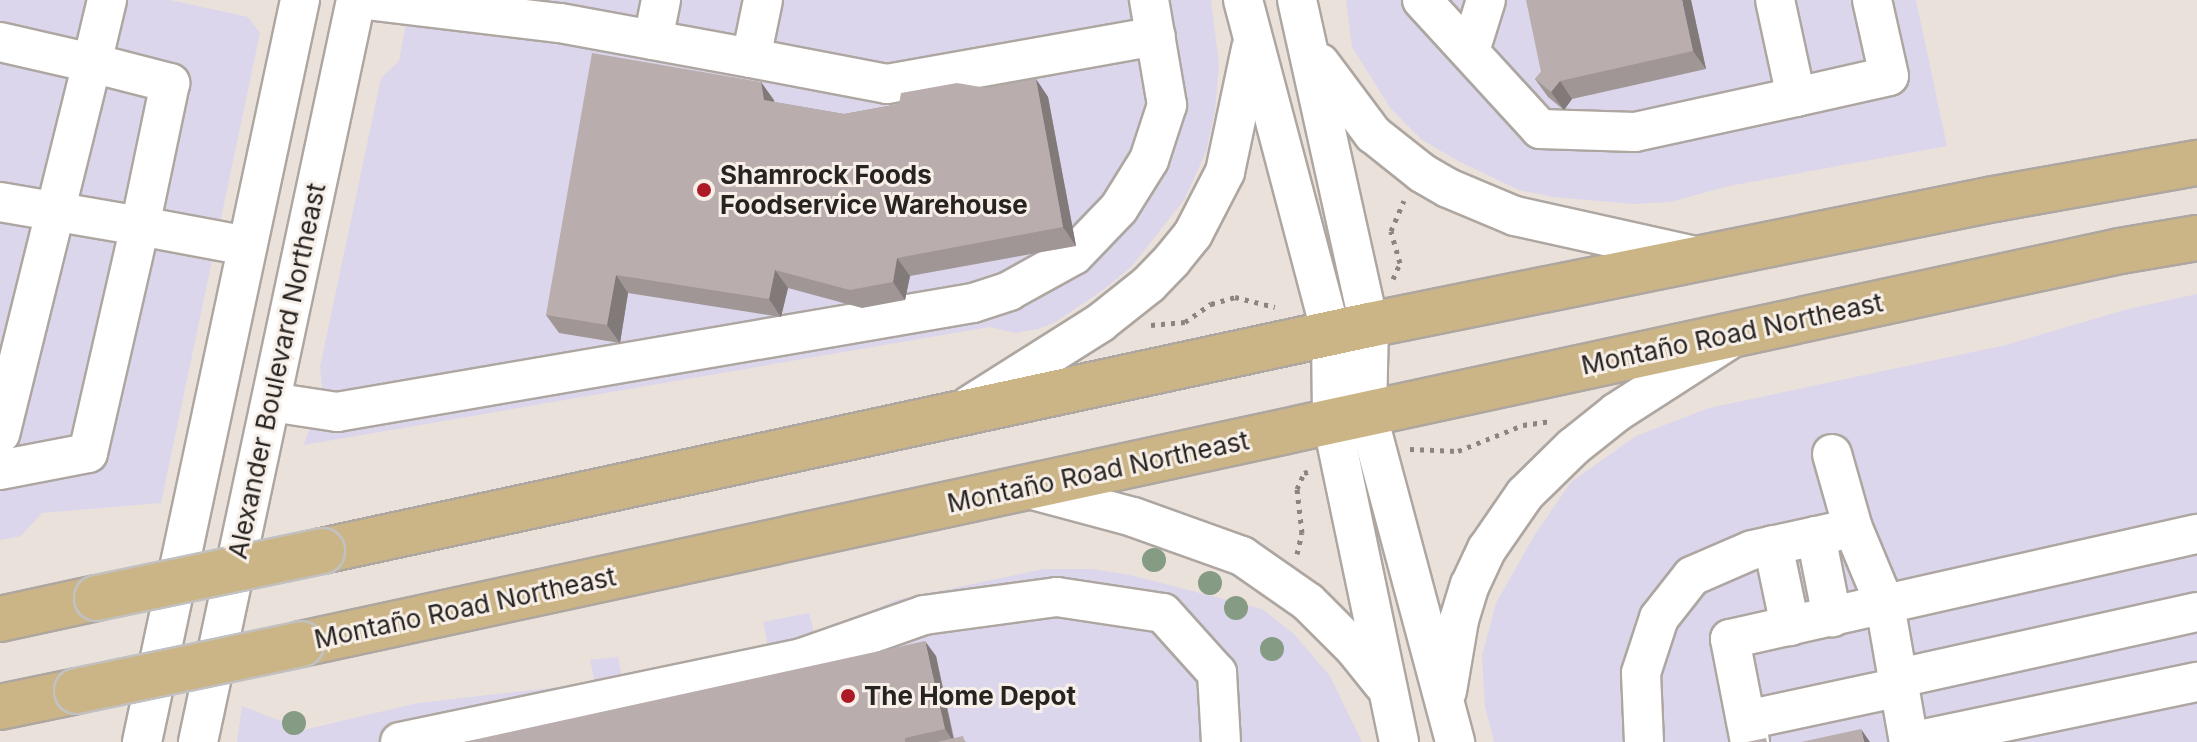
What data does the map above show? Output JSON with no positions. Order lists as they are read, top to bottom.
{
  "streets": {
    "main road": ["Montaño Road Northeast"],
    "street": ["Alexander Boulevard Northeast"]
  },
  "places": ["Shamrock Foods Foodservice Warehouse", "The Home Depot"]
}
